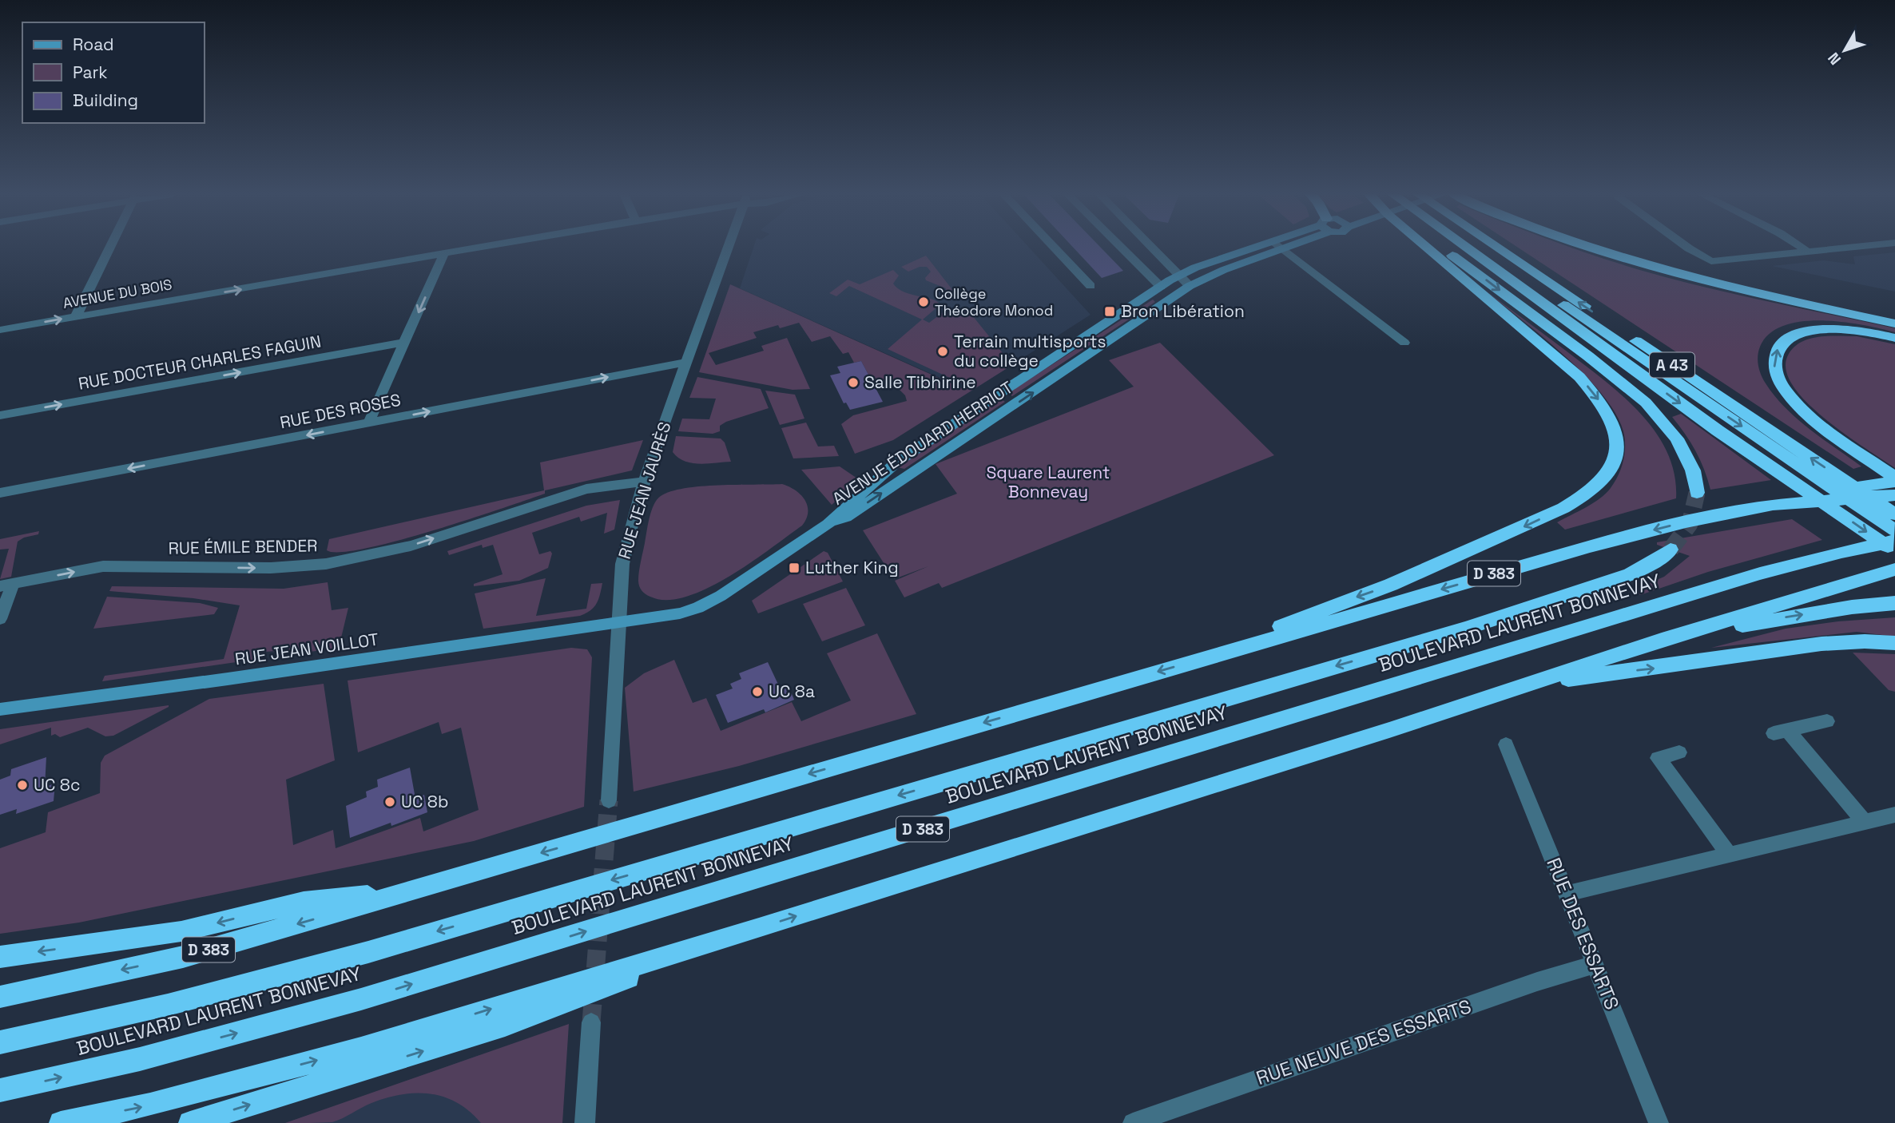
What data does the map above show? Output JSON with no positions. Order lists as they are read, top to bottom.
{
  "streets": {
    "highway": ["A 43", "D 383", "BOULEVARD LAURENT BONNEVAY"],
    "street": [
      "AVENUE DU BOIS",
      "RUE DOCTEUR CHARLES FAGUIN",
      "RUE DES ROSES",
      "AVENUE ÉDOUARD HERRIOT",
      "RUE JEAN JAURÈS",
      "RUE ÉMILE BENDER",
      "RUE JEAN VOILLOT",
      "RUE DES ESSARTS",
      "RUE NEUVE DES ESSARTS"
    ]
  },
  "crossings": [
    ["RUE DES ROSES", "RUE JEAN JAURÈS"],
    ["AVENUE ÉDOUARD HERRIOT", "RUE JEAN JAURÈS"],
    ["AVENUE ÉDOUARD HERRIOT", "RUE JEAN VOILLOT"],
    ["RUE JEAN JAURÈS", "RUE ÉMILE BENDER"],
    ["RUE JEAN JAURÈS", "RUE JEAN VOILLOT"],
    ["RUE DES ESSARTS", "RUE NEUVE DES ESSARTS"]
  ],
  "one_way": ["AVENUE DU BOIS", "RUE DOCTEUR CHARLES FAGUIN", "RUE ÉMILE BENDER"],
  "parks": ["Square Laurent Bonnevay"],
  "places": {
    "other": [
      "Collège Théodore Monod",
      "Terrain multisports du collège",
      "Salle Tibhirine",
      "UC 8a",
      "UC 8c",
      "UC 8b"
    ],
    "transit": ["Bron Libération", "Luther King"]
  },
  "legend": ["Road", "Park", "Building"],
  "north": "bottom left"
}
